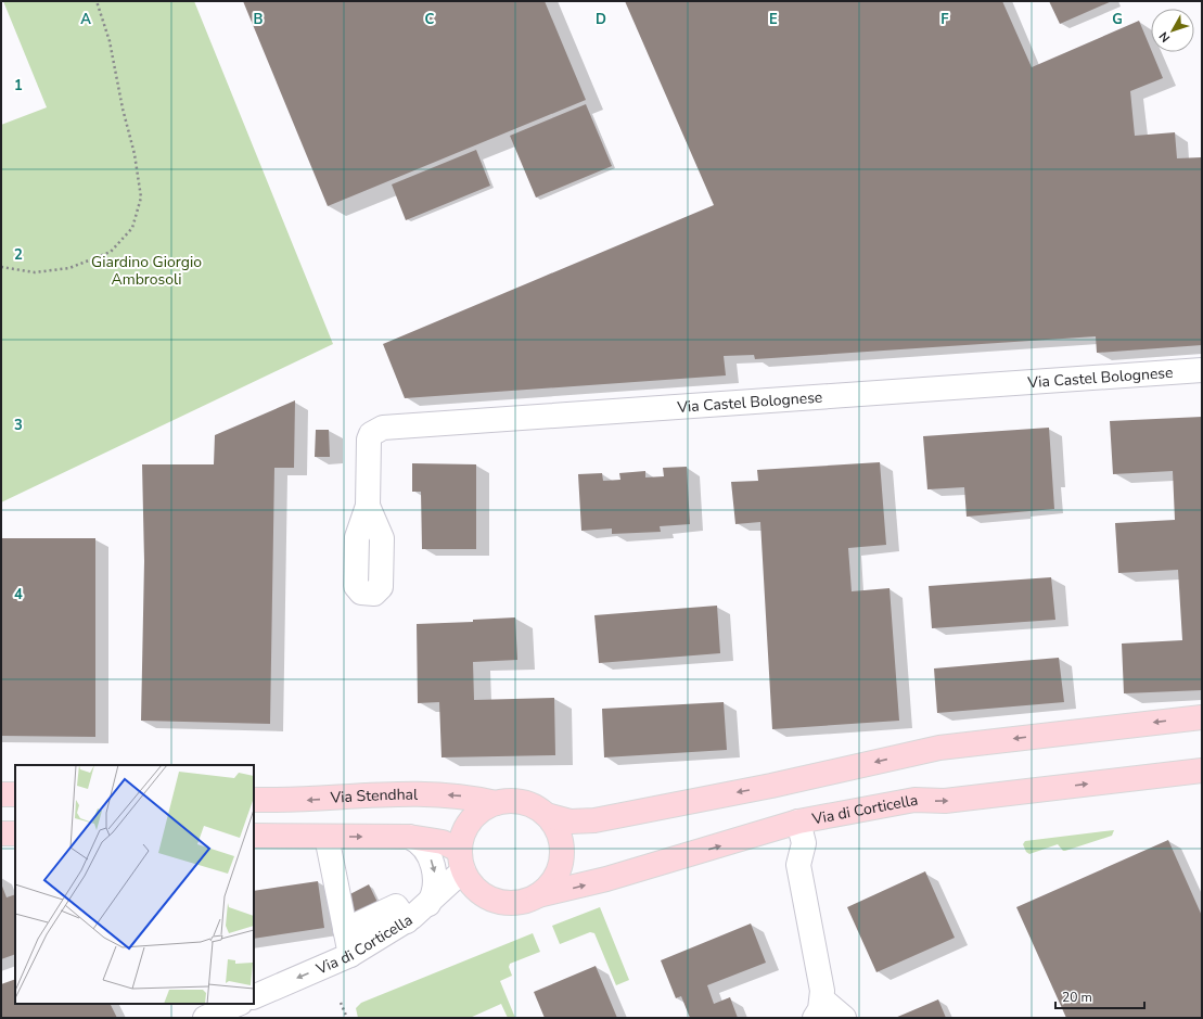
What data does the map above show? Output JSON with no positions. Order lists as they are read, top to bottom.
{
  "streets": {
    "main road": ["Via Stendhal", "Via di Corticella"],
    "street": ["Via Castel Bolognese"]
  },
  "crossings": [
    ["Via Stendhal", "Via di Corticella"]
  ],
  "parks": ["Giardino Giorgio Ambrosoli"],
  "scale_bar": "20 m",
  "north": "bottom left",
  "grid": {
    "columns": [
      "A",
      "B",
      "C",
      "D",
      "E",
      "F",
      "G"
    ],
    "rows": [
      "1",
      "2",
      "3",
      "4"
    ]
  }
}
